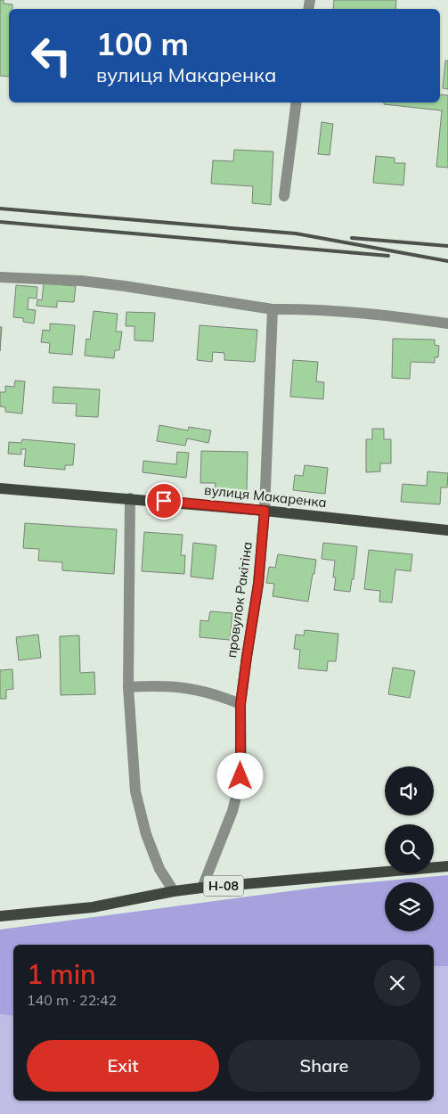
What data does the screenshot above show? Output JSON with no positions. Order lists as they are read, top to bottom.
{
  "streets": {
    "main road": ["вулиця Макаренка", "Н-08"],
    "street": ["провулок Ракітіна"]
  },
  "crossings": [
    ["вулиця Макаренка", "провулок Ракітіна"],
    ["провулок Ракітіна", "Н-08"]
  ],
  "page": {
    "turn": ["100 m", "вулиця Макаренка"],
    "heading": ["1 min", "140 m · 22:42"],
    "buttons": ["Exit", "Share"]
  }
}
